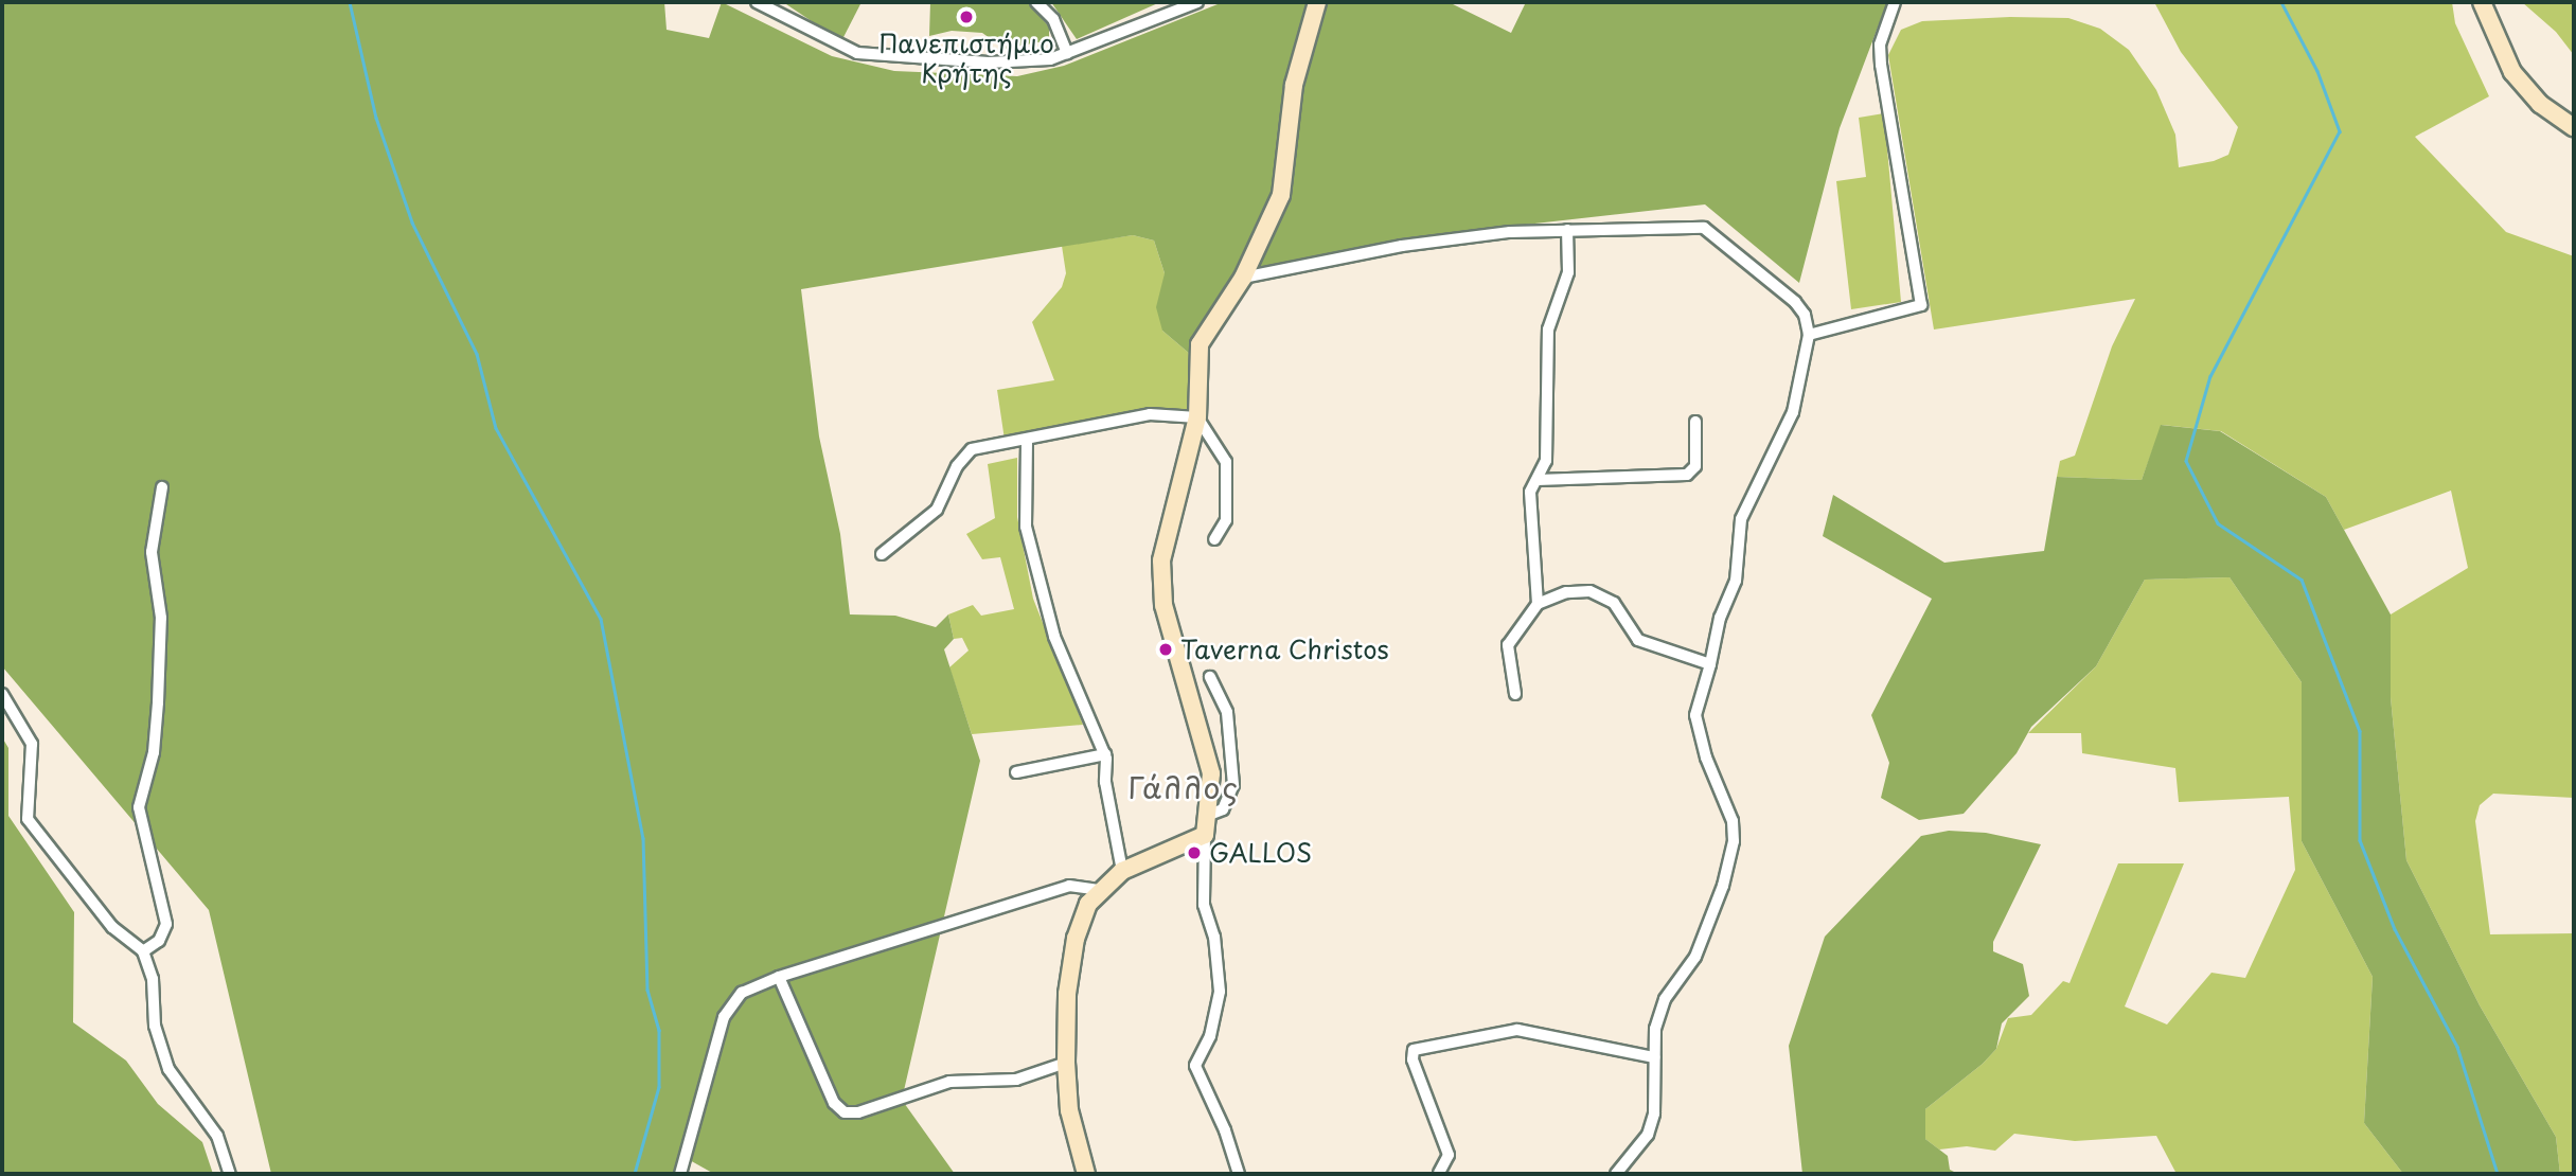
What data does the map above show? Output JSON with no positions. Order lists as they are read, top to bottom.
{
  "districts": ["Γάλλος"],
  "places": ["Πανεπιστήμιο Κρήτης", "Taverna Christos", "GALLOS"]
}
